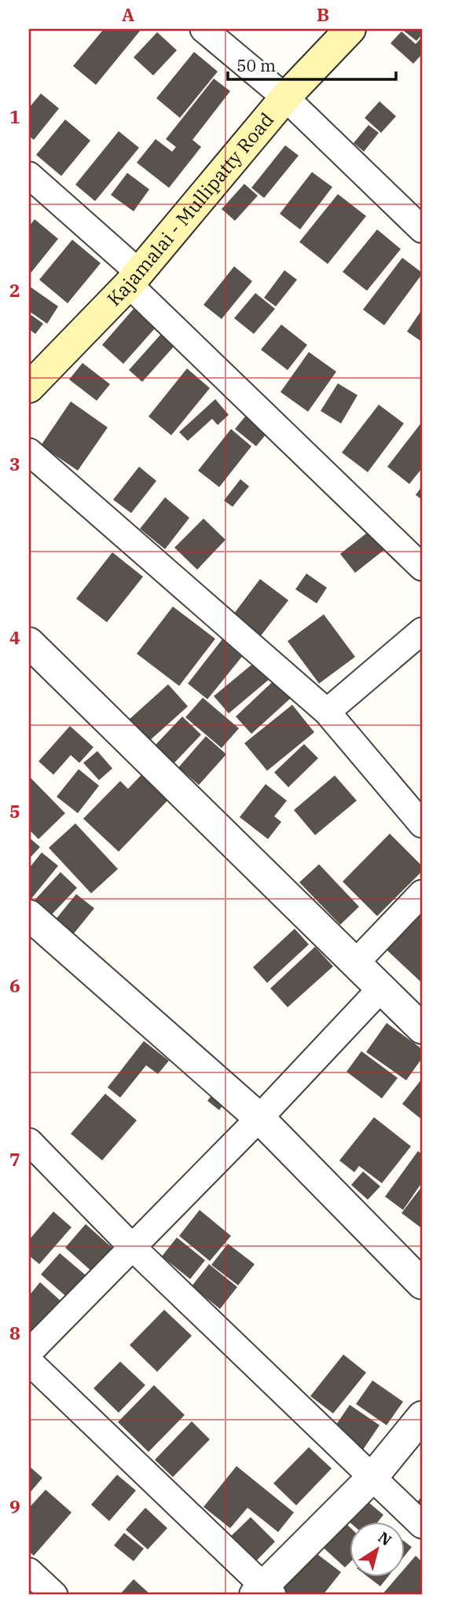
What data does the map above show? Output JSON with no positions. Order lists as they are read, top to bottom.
{
  "streets": {
    "main road": ["Kajamalai - Mullipatty Road"]
  },
  "scale_bar": "50 m",
  "north": "top right",
  "grid": {
    "columns": ["A", "B"],
    "rows": [
      "1",
      "2",
      "3",
      "4",
      "5",
      "6",
      "7",
      "8",
      "9"
    ]
  }
}
